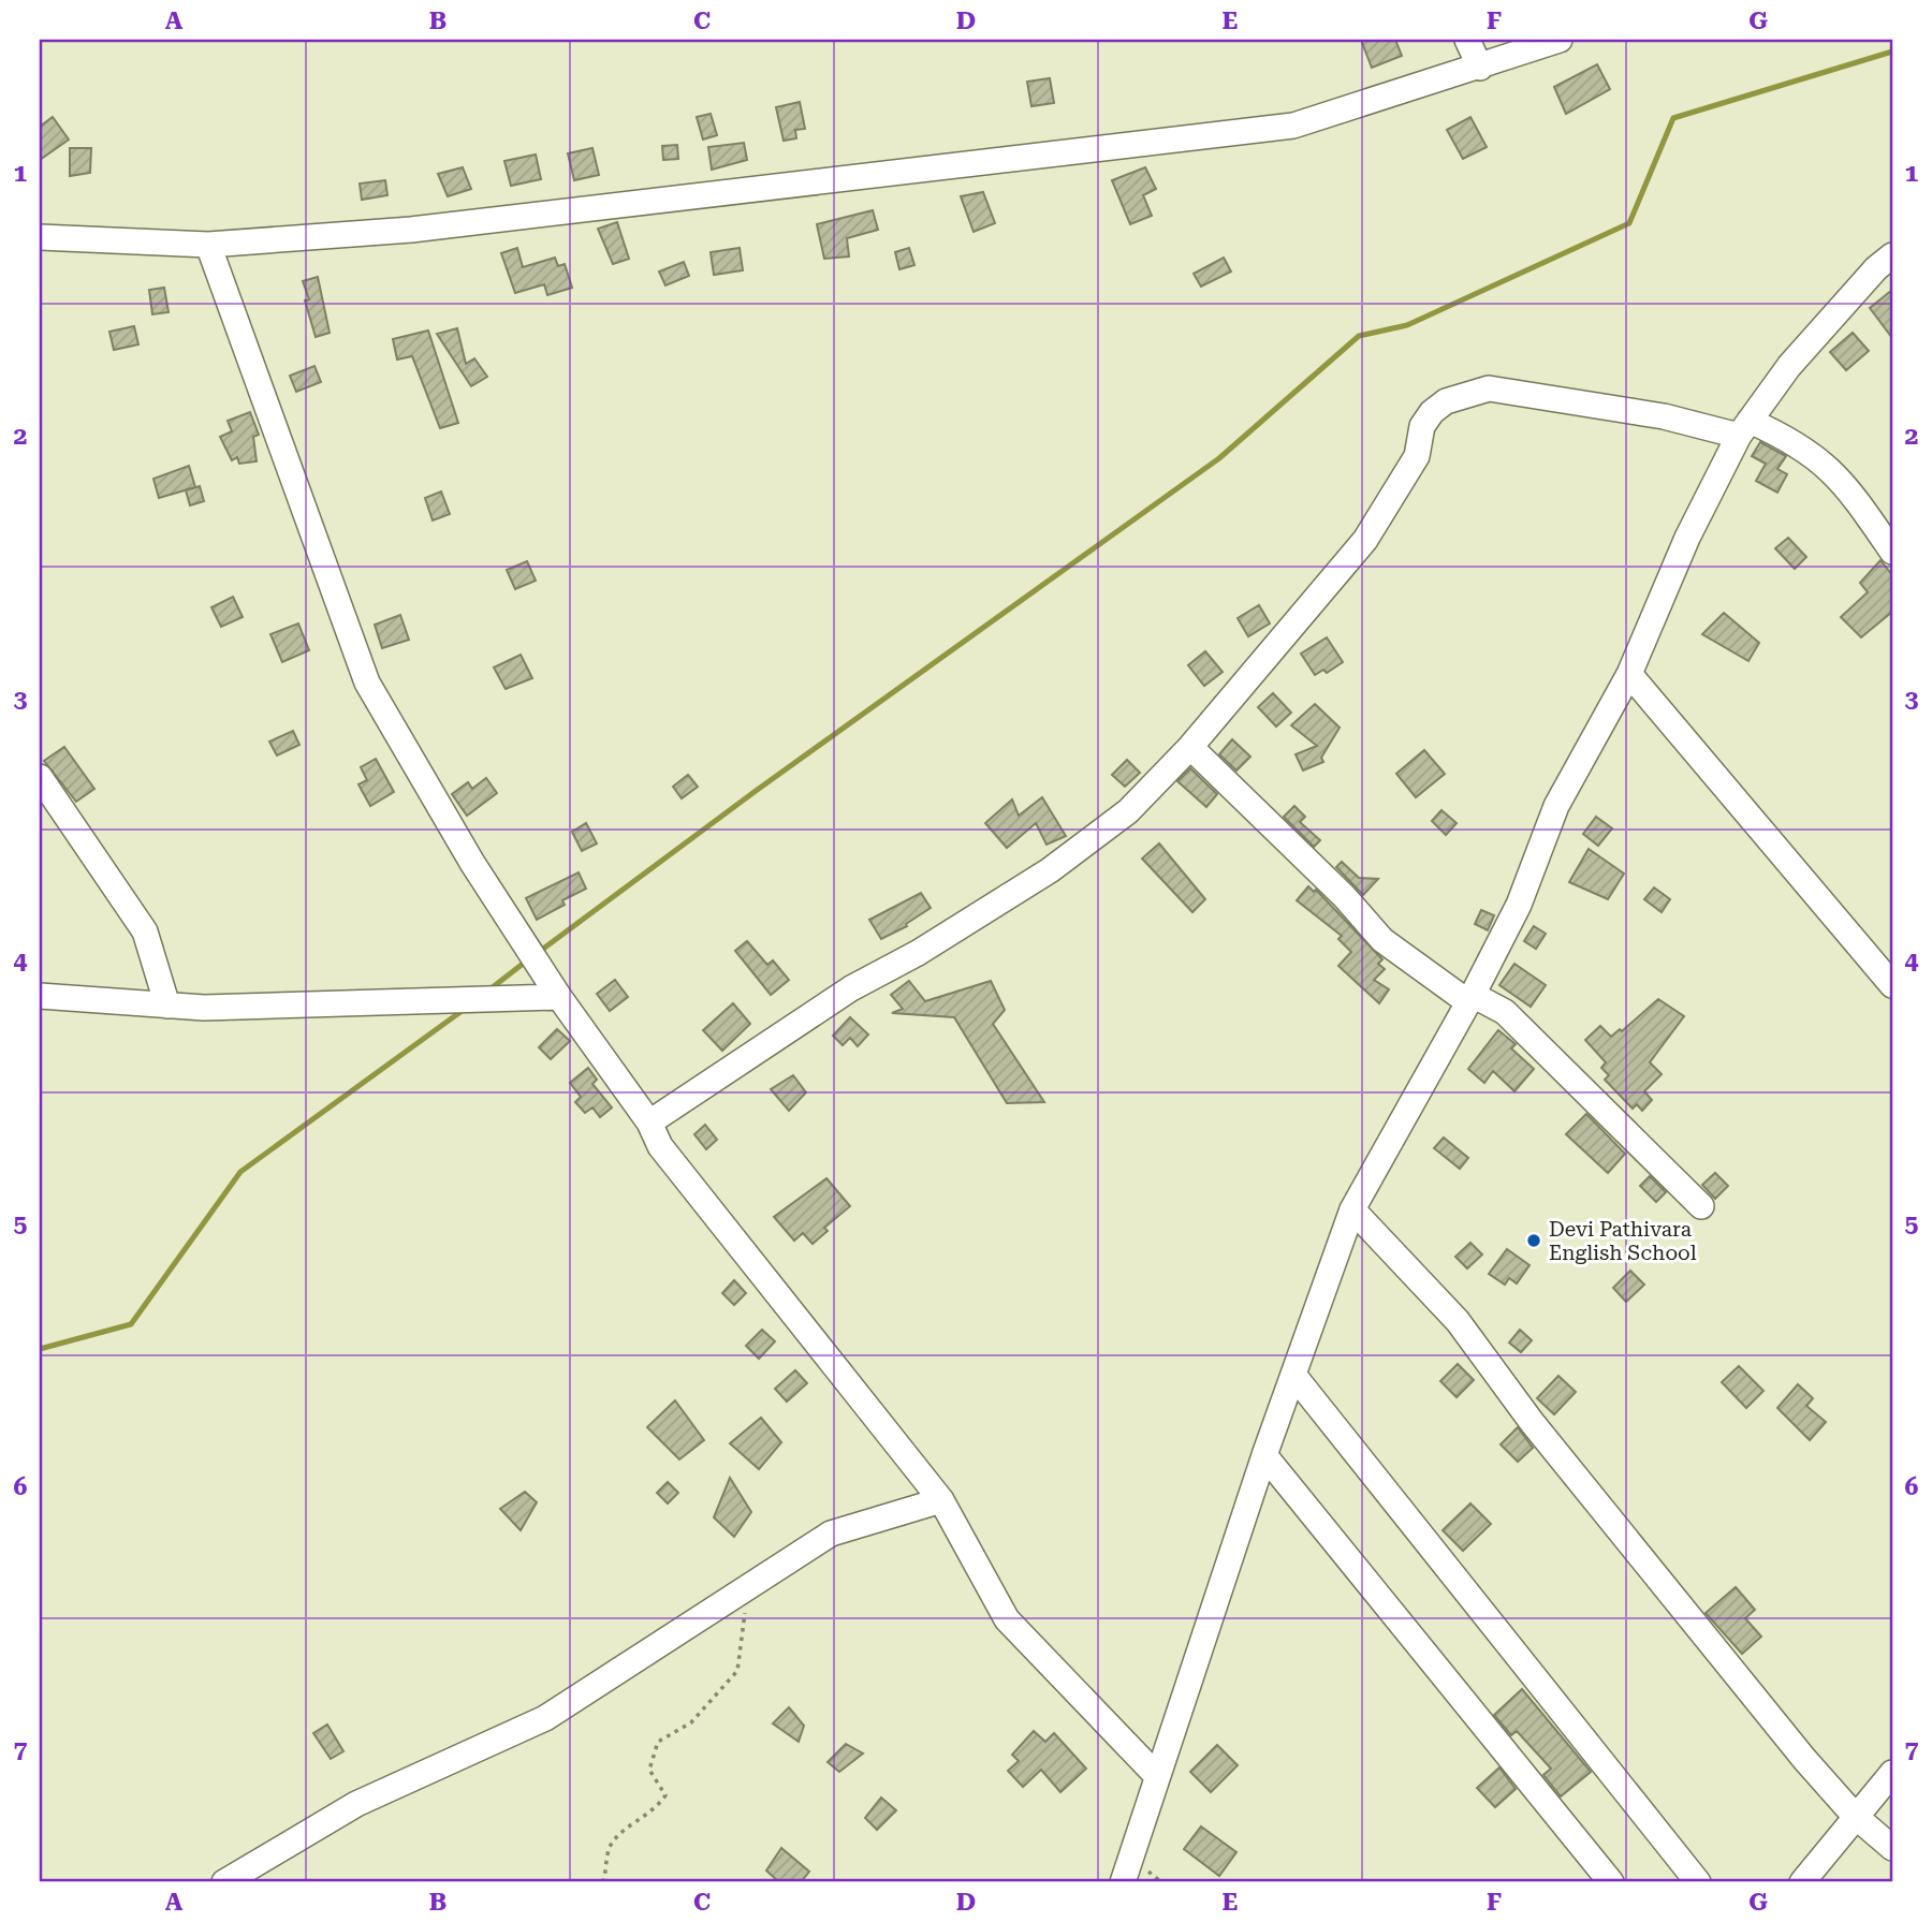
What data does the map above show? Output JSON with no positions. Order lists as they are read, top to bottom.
{
  "places": ["Devi Pathivara English School"],
  "grid": {
    "columns": [
      "A",
      "B",
      "C",
      "D",
      "E",
      "F",
      "G"
    ],
    "rows": [
      "1",
      "2",
      "3",
      "4",
      "5",
      "6",
      "7"
    ]
  }
}
